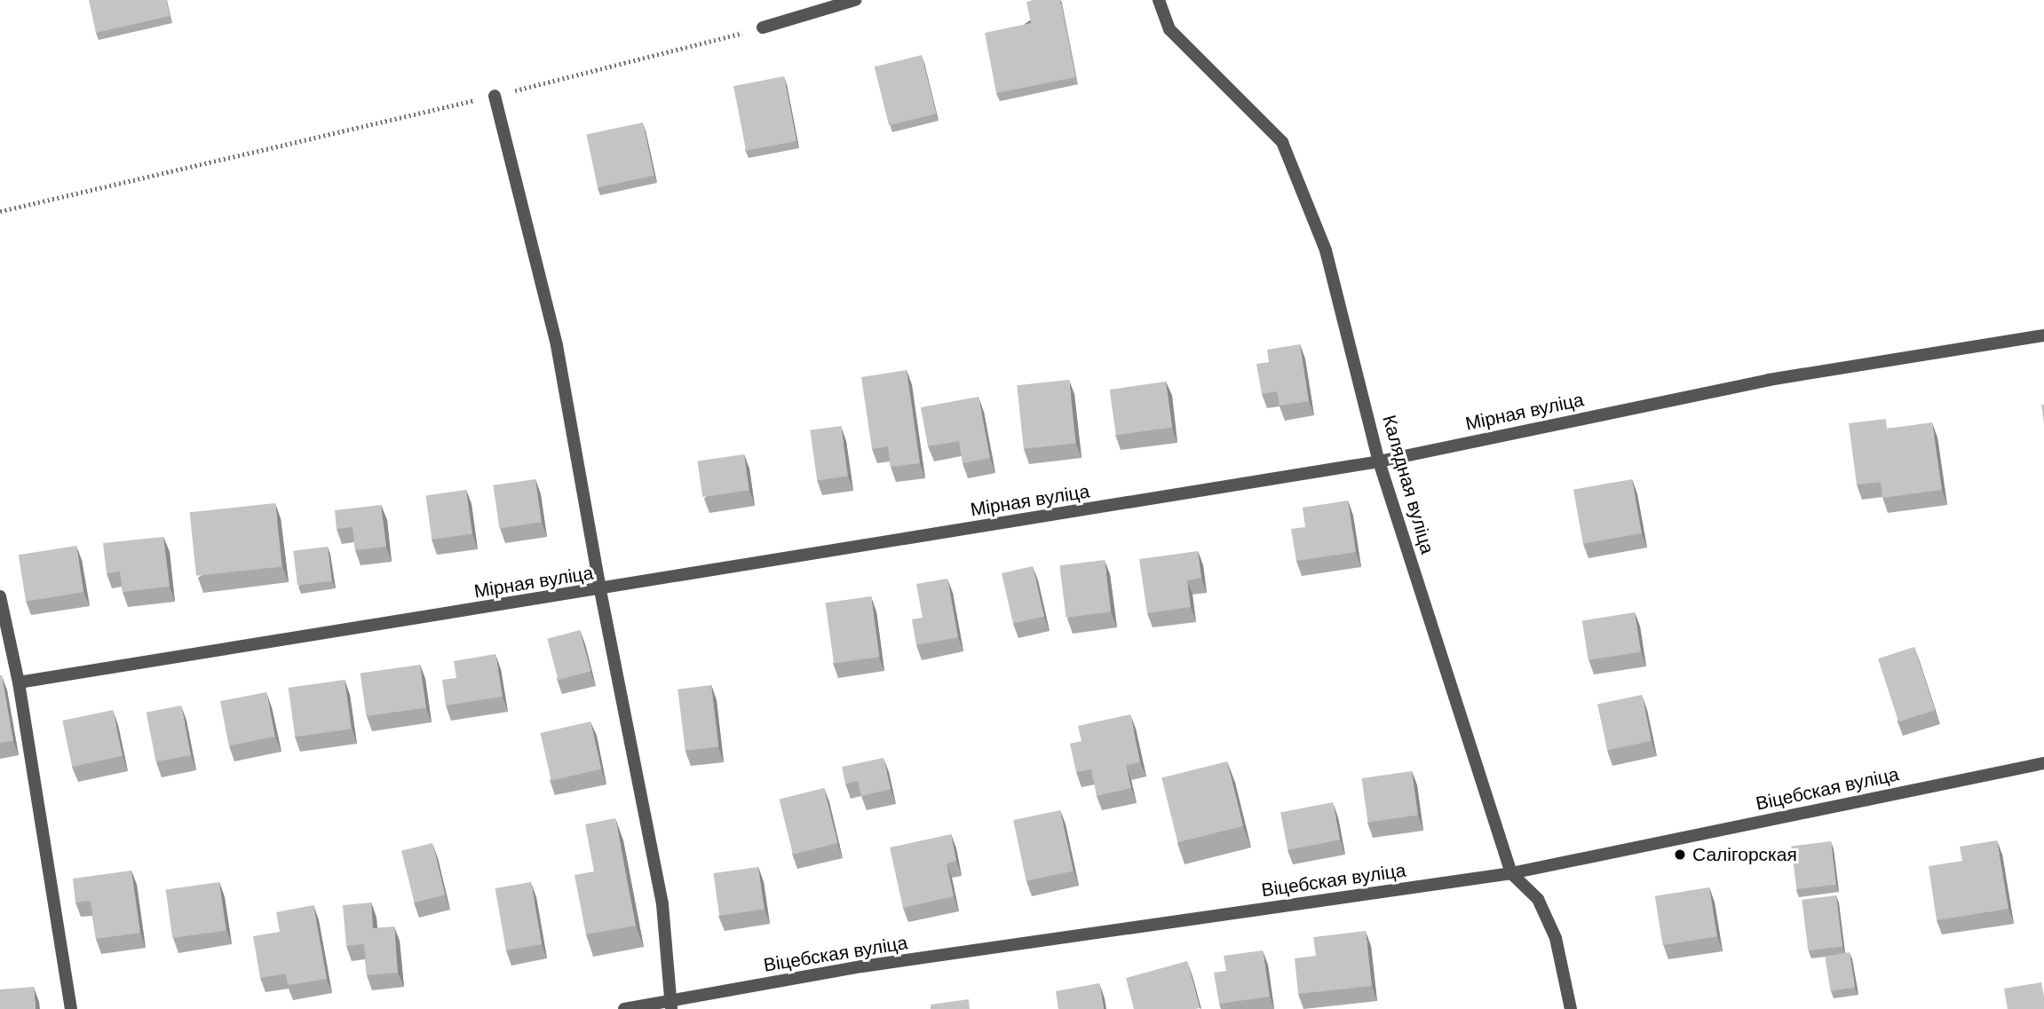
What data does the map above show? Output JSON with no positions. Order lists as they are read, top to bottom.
{
  "streets": {
    "street": ["Мірная вуліца", "Калядная вуліца", "Віцебская вуліца"]
  },
  "crossings": [
    ["Мірная вуліца", "Калядная вуліца"],
    ["Калядная вуліца", "Віцебская вуліца"]
  ],
  "places": ["Салігорская"]
}
